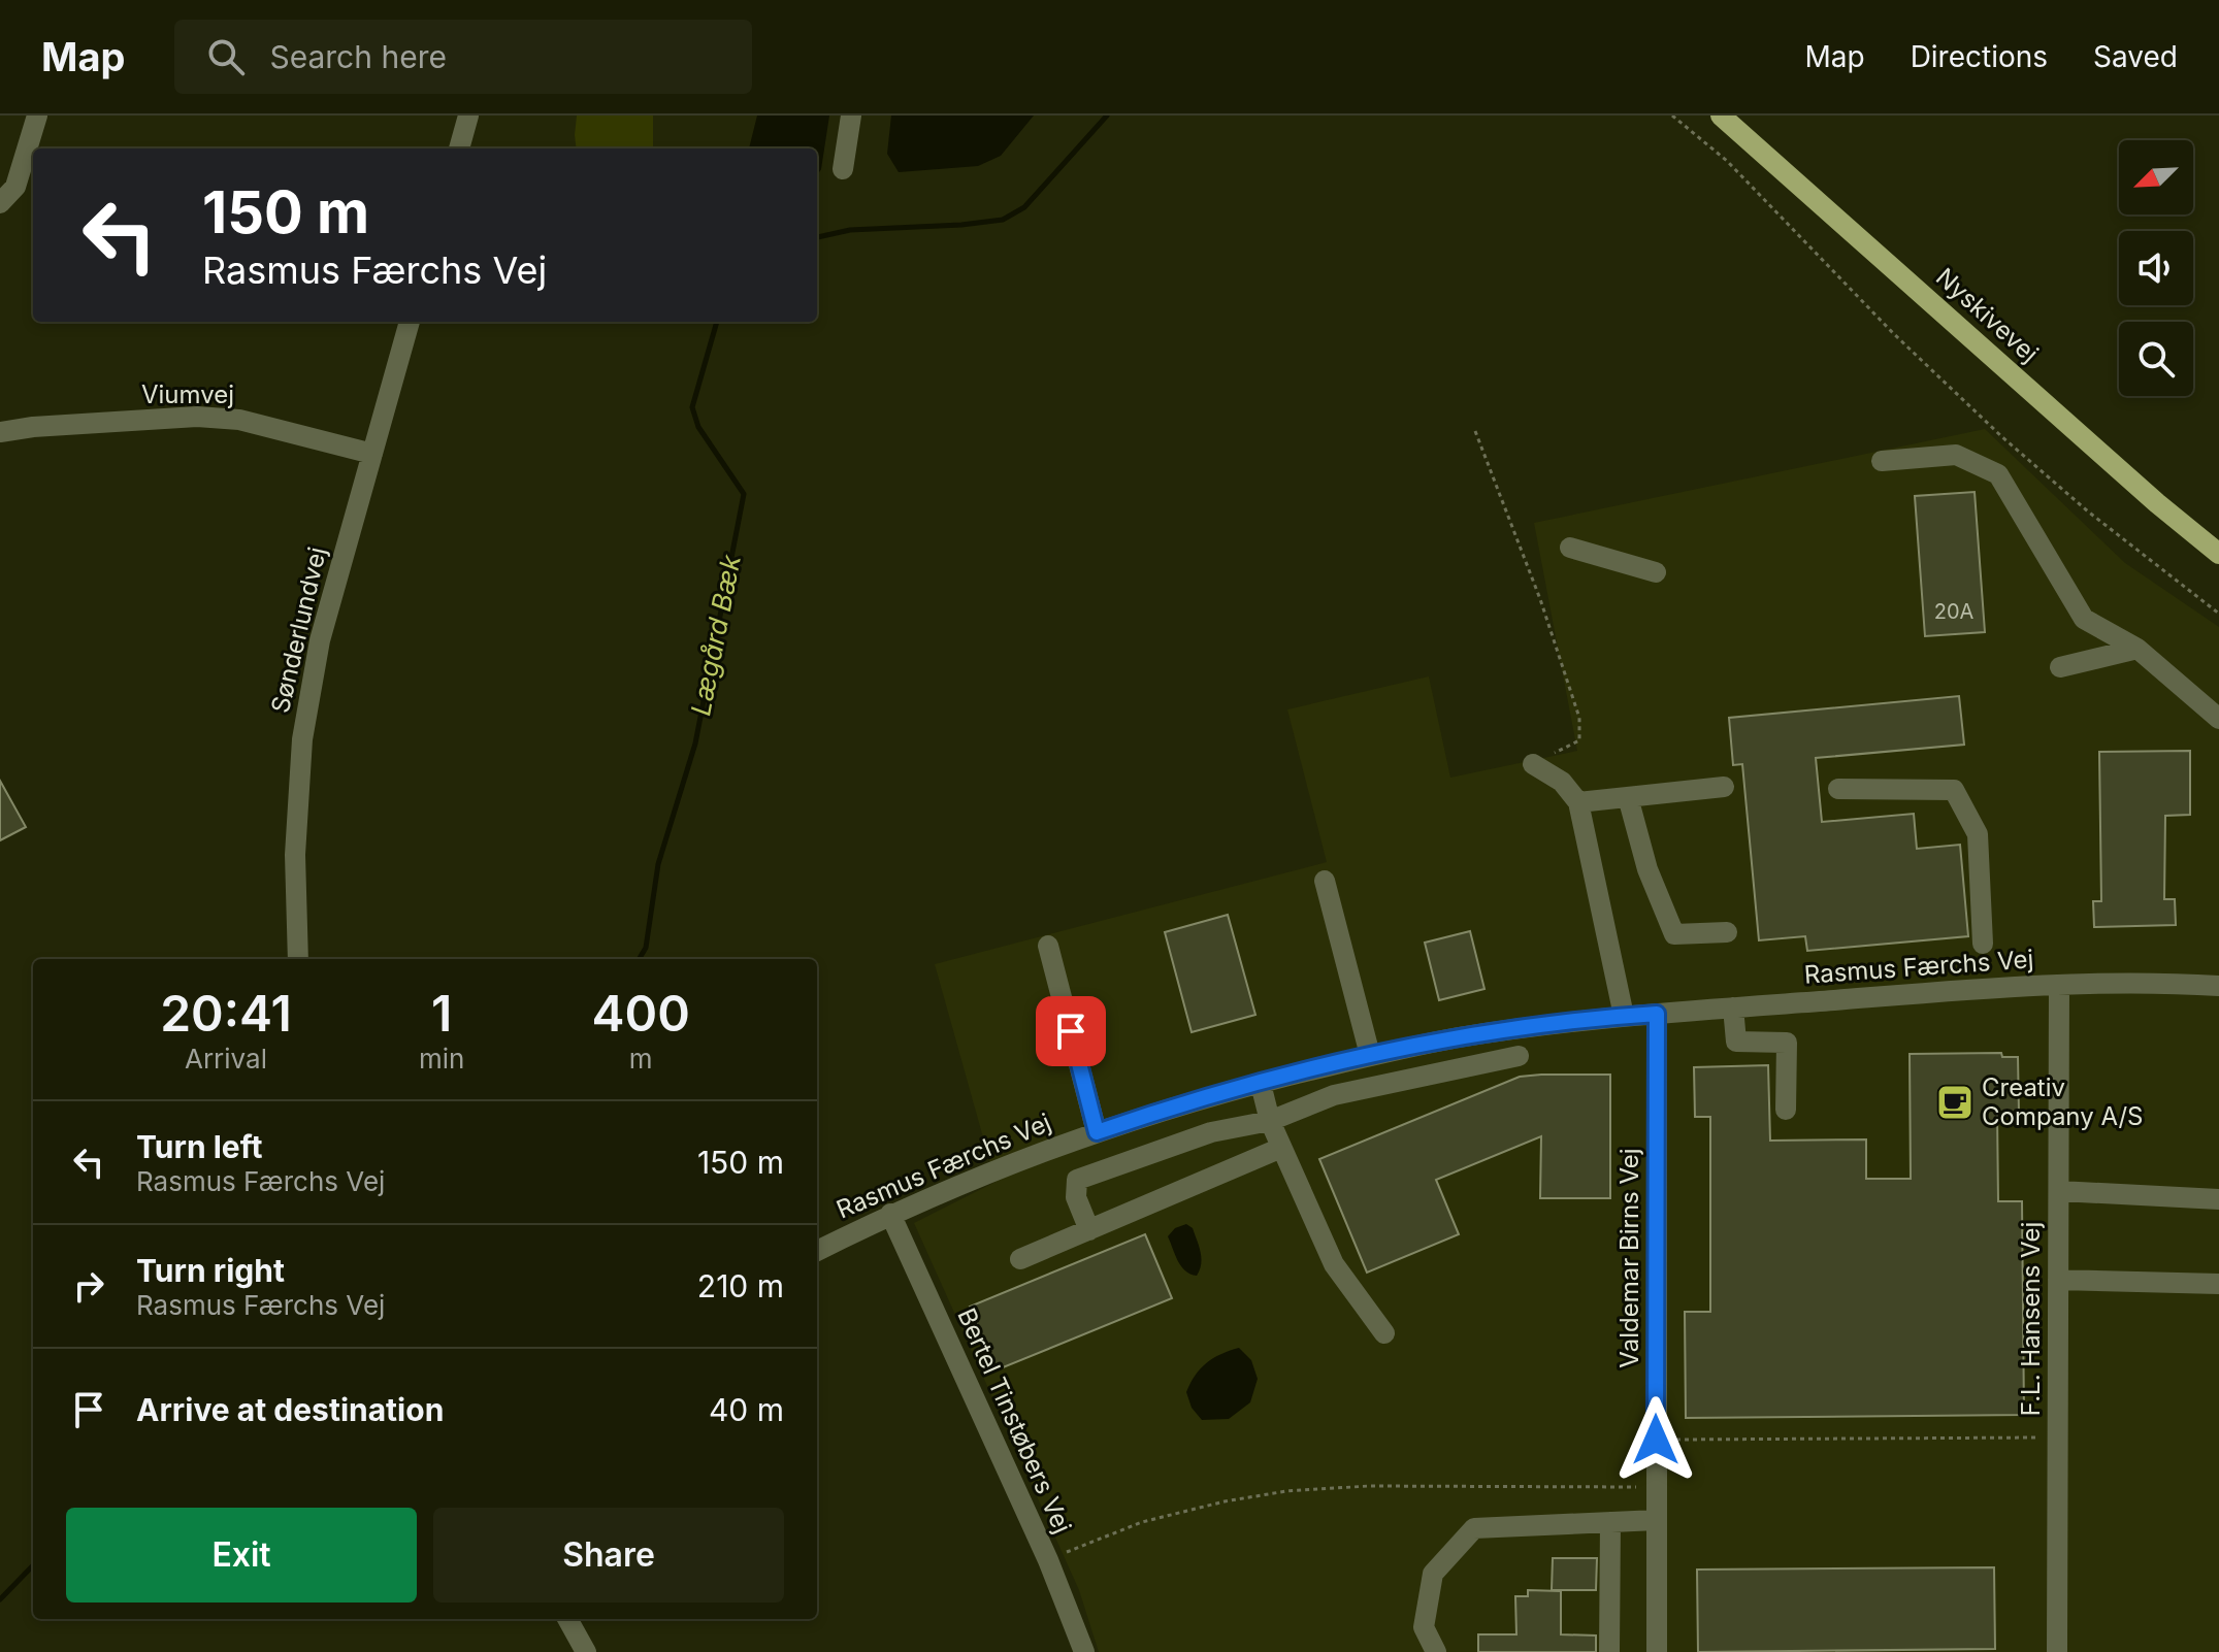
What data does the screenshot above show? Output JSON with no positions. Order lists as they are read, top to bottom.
{
  "streets": {
    "main road": ["Nyskivevej"],
    "street": [
      "Viumvej",
      "Sønderlundvej",
      "Rasmus Færchs Vej",
      "Valdemar Birns Vej",
      "F.L. Hansens Vej",
      "Bertel Tinstøbers Vej"
    ]
  },
  "crossings": [
    ["Viumvej", "Sønderlundvej"],
    ["Rasmus Færchs Vej", "Valdemar Birns Vej"],
    ["Rasmus Færchs Vej", "F.L. Hansens Vej"],
    ["Rasmus Færchs Vej", "Bertel Tinstøbers Vej"]
  ],
  "water": ["Lægård Bæk"],
  "places": {
    "cafe": ["Creativ Company A/S"]
  },
  "house_numbers": ["20A"],
  "north": "bottom left",
  "page": {
    "header": "Map",
    "search": "Search here",
    "nav": ["Map", "Directions", "Saved"],
    "turn": ["150 m", "Rasmus Færchs Vej"],
    "eta": [
      "20:41",
      "Arrival",
      "1",
      "min",
      "400",
      "m"
    ],
    "list": [
      {
        "name": "Turn left",
        "note": "Rasmus Færchs Vej",
        "value": "150 m"
      },
      {
        "name": "Turn right",
        "note": "Rasmus Færchs Vej",
        "value": "210 m"
      },
      {
        "name": "Arrive at destination",
        "value": "40 m"
      }
    ],
    "buttons": ["Exit", "Share"]
  }
}
